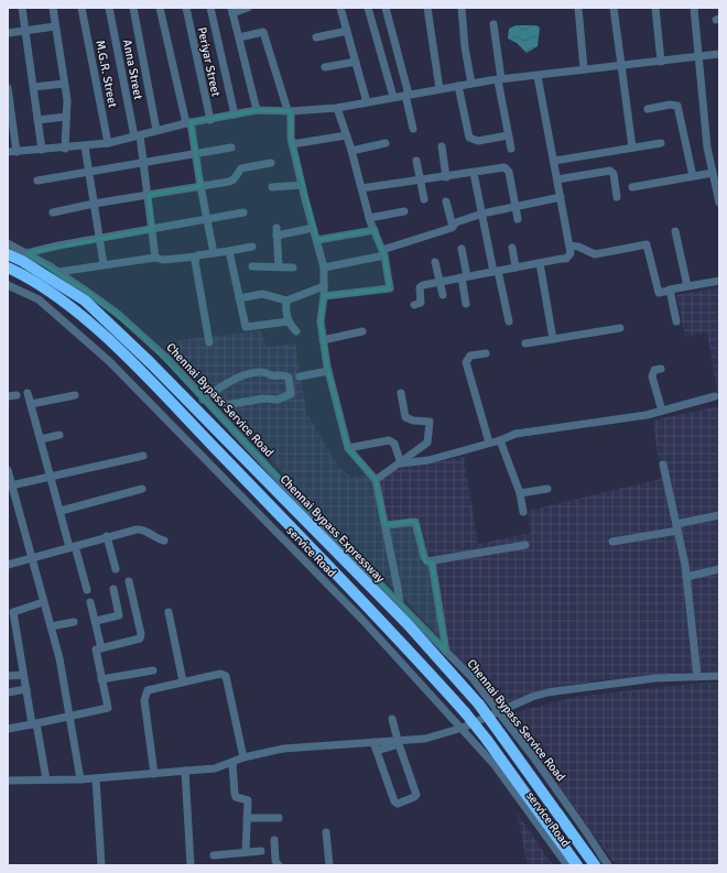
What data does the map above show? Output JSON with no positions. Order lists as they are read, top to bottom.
{
  "streets": {
    "highway": ["Chennai Bypass Expressway"],
    "street": [
      "Periyar Street",
      "Anna Street",
      "M.G.R. Street",
      "Chennai Bypass Service Road",
      "service Road"
    ]
  }
}
